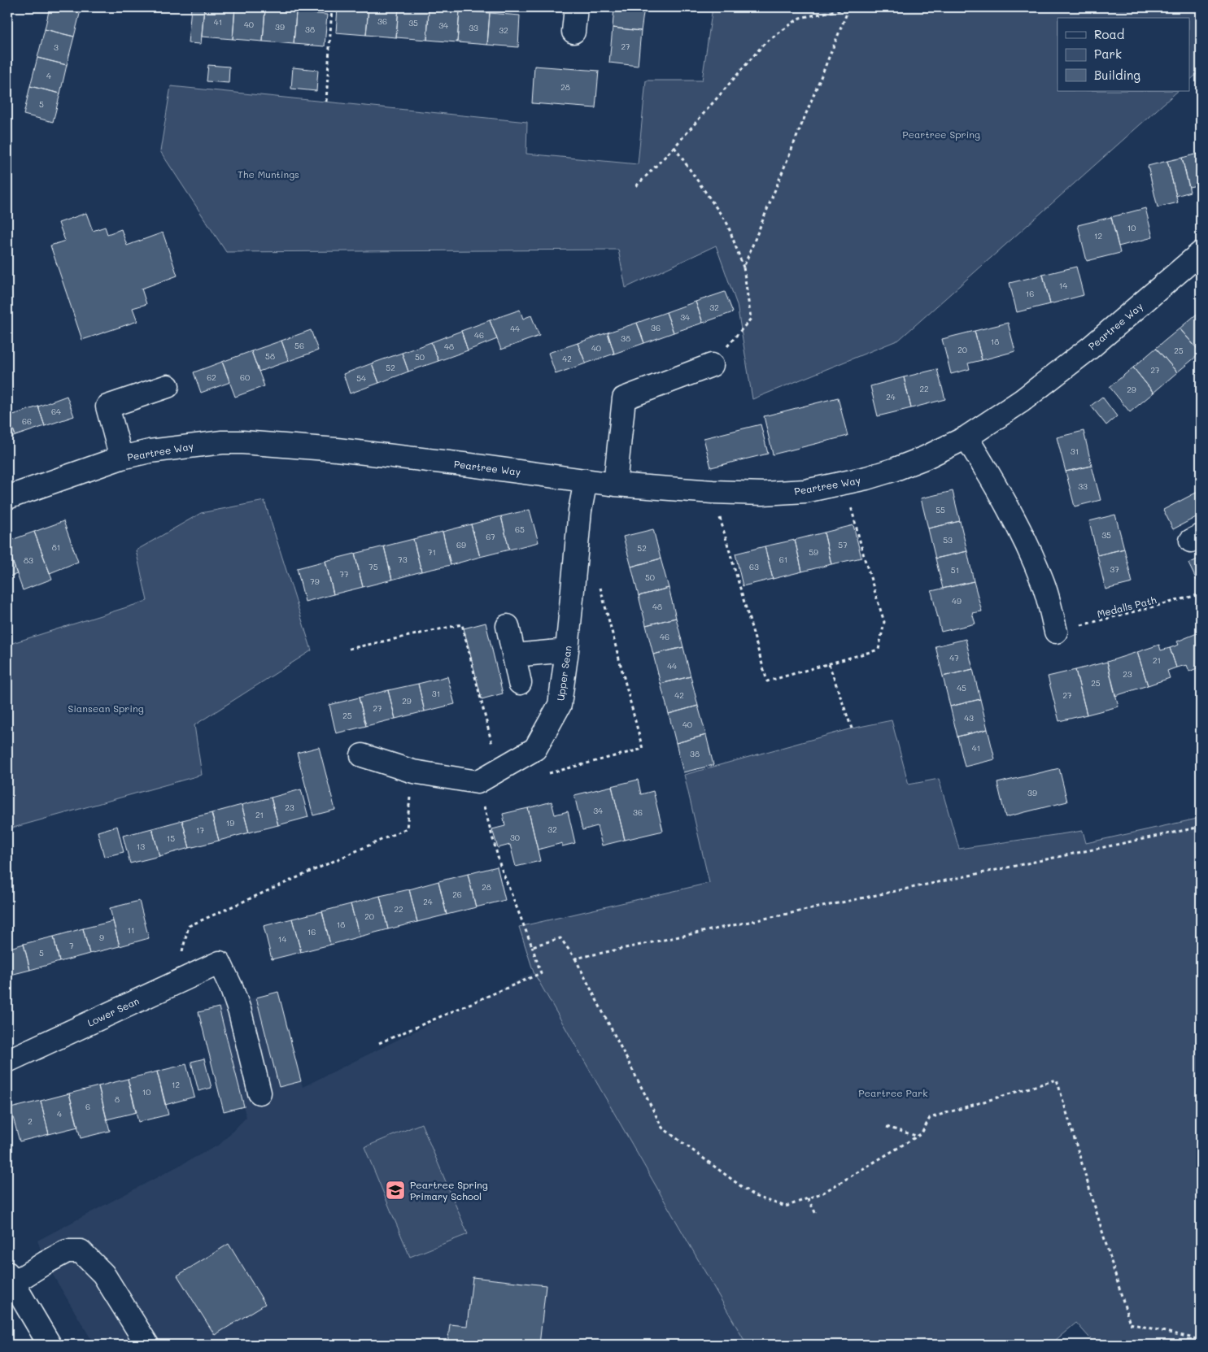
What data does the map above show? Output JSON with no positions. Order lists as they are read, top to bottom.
{
  "streets": {
    "street": ["Peartree Way", "Upper Sean", "Lower Sean"],
    "path": ["Medalls Path"]
  },
  "crossings": [
    ["Peartree Way", "Upper Sean"]
  ],
  "parks": [
    "Peartree Spring",
    "The Muntings",
    "Siansean Spring",
    "Peartree Park"
  ],
  "places": {
    "school or university": ["Peartree Spring Primary School"]
  },
  "house_numbers": [
    "36",
    "41",
    "35",
    "40",
    "34",
    "39",
    "33",
    "38",
    "32",
    "27",
    "3",
    "4",
    "28",
    "5",
    "10",
    "12",
    "14",
    "16",
    "32",
    "34",
    "36",
    "44",
    "46",
    "38",
    "18",
    "56",
    "48",
    "40",
    "20",
    "25",
    "58",
    "50",
    "42",
    "52",
    "27",
    "62",
    "60",
    "54",
    "22",
    "29",
    "24",
    "64",
    "66",
    "31",
    "33",
    "55",
    "65",
    "35",
    "67",
    "53",
    "69",
    "57",
    "81",
    "52",
    "71",
    "59",
    "73",
    "61",
    "83",
    "75",
    "63",
    "37",
    "51",
    "77",
    "50",
    "79",
    "49",
    "48",
    "46",
    "47",
    "21",
    "44",
    "23",
    "25",
    "45",
    "31",
    "42",
    "27",
    "29",
    "27",
    "25",
    "43",
    "40",
    "41",
    "38",
    "39",
    "23",
    "34",
    "36",
    "21",
    "19",
    "32",
    "17",
    "30",
    "15",
    "13",
    "28",
    "26",
    "24",
    "22",
    "20",
    "18",
    "11",
    "16",
    "9",
    "14",
    "7",
    "5",
    "12",
    "10",
    "8",
    "6",
    "4",
    "2"
  ],
  "legend": ["Road", "Park", "Building"]
}
